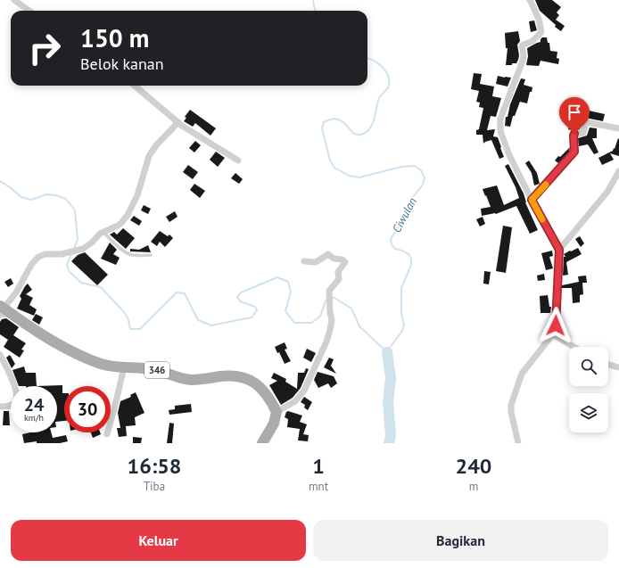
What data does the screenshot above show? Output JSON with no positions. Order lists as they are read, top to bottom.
{
  "streets": {
    "main road": ["346"]
  },
  "water": ["Ciwulan"],
  "page": {
    "turn": ["150 m", "Belok kanan"],
    "speed": "24 km/h",
    "limit": "30",
    "eta": [
      "16:58",
      "Tiba",
      "1",
      "mnt",
      "240",
      "m"
    ],
    "buttons": ["Keluar", "Bagikan"]
  }
}
